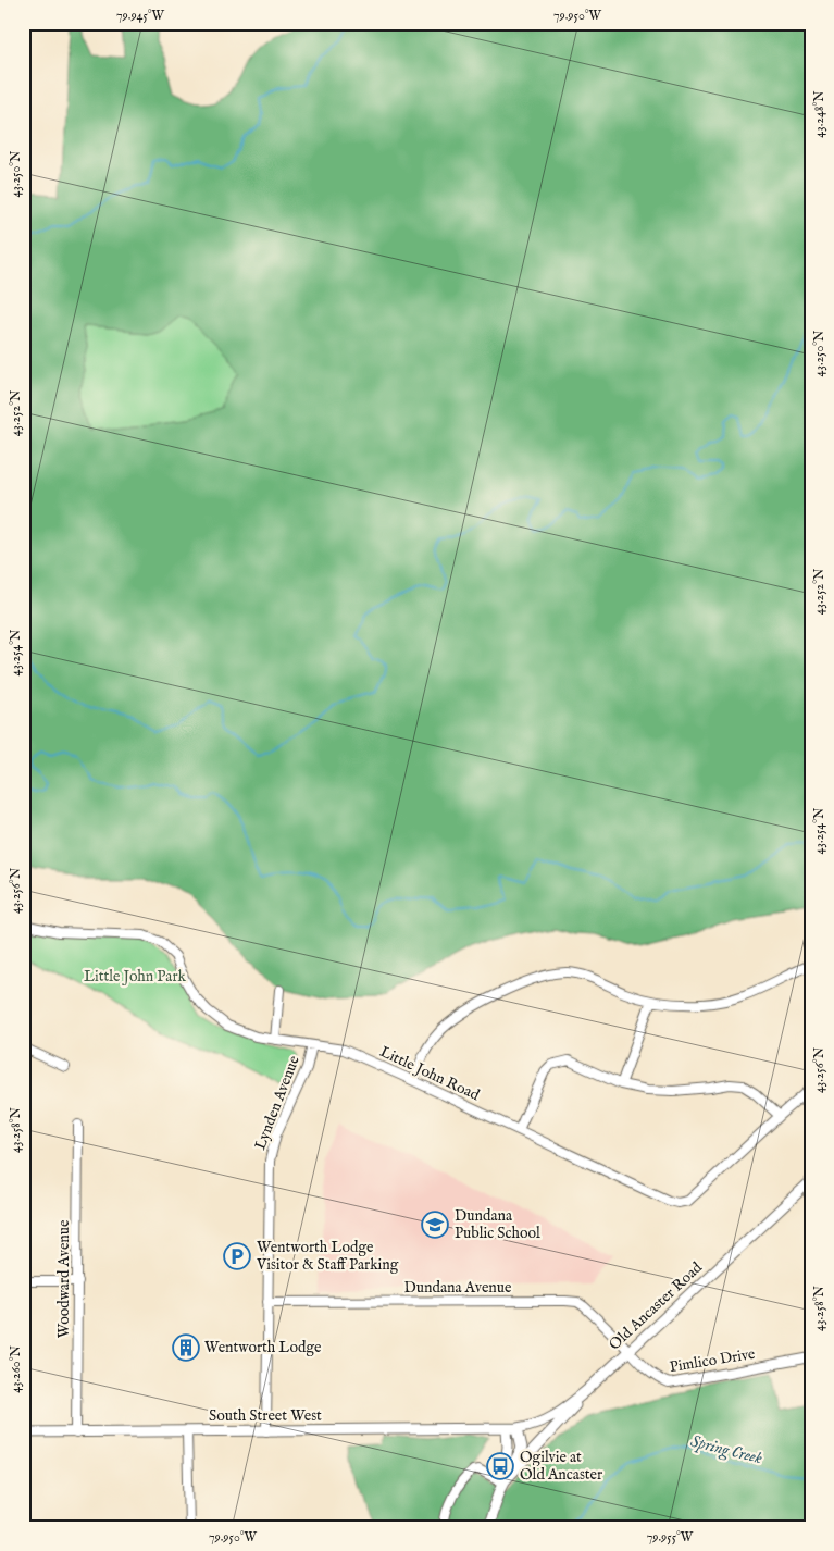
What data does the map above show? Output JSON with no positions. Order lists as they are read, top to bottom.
{
  "streets": {
    "street": [
      "Little John Road",
      "Lynden Avenue",
      "Woodward Avenue",
      "Dundana Avenue",
      "Old Ancaster Road",
      "Pimlico Drive",
      "South Street West"
    ]
  },
  "crossings": [
    ["Little John Road", "Lynden Avenue"],
    ["Lynden Avenue", "Dundana Avenue"],
    ["Lynden Avenue", "South Street West"],
    ["Woodward Avenue", "South Street West"],
    ["Dundana Avenue", "Old Ancaster Road"],
    ["Dundana Avenue", "Pimlico Drive"],
    ["Old Ancaster Road", "Pimlico Drive"],
    ["Old Ancaster Road", "South Street West"]
  ],
  "water": ["Spring Creek"],
  "parks": ["Little John Park"],
  "places": {
    "school or university": ["Dundana Public School"],
    "parking": ["Wentworth Lodge Visitor & Staff Parking"],
    "building": ["Wentworth Lodge"],
    "bus stop": ["Ogilvie at Old Ancaster"]
  },
  "coordinates": [
    "79.945°W",
    "79.950°W",
    "43.248°N",
    "43.250°N",
    "43.252°N",
    "43.254°N",
    "43.256°N",
    "43.258°N",
    "43.260°N",
    "79.955°W"
  ]
}
